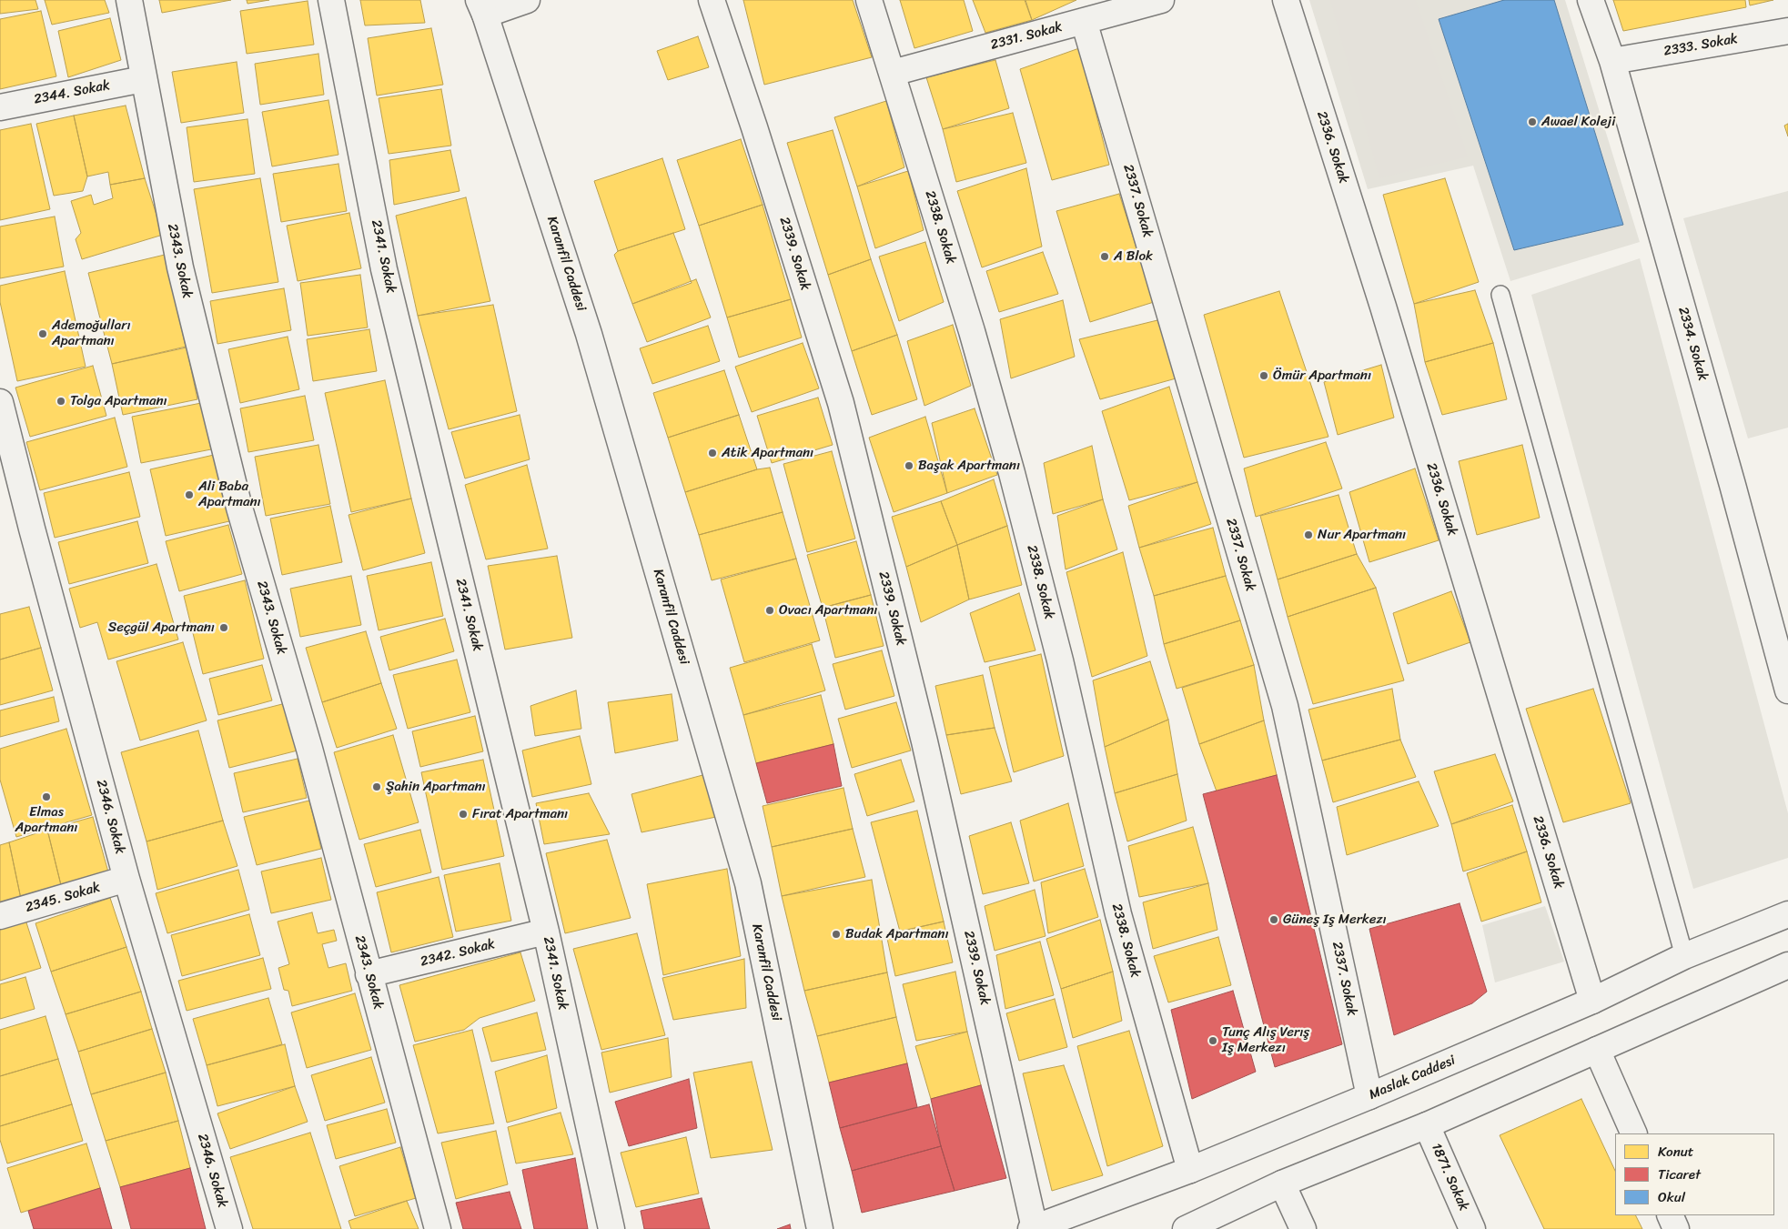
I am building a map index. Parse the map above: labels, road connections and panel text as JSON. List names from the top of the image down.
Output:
{
  "streets": {
    "street": [
      "2331. Sokak",
      "2333. Sokak",
      "2344. Sokak",
      "2336. Sokak",
      "2337. Sokak",
      "2338. Sokak",
      "2339. Sokak",
      "2341. Sokak",
      "2343. Sokak",
      "Karanfil Caddesi",
      "2334. Sokak",
      "2346. Sokak",
      "2345. Sokak",
      "2342. Sokak",
      "Maslak Caddesi",
      "1871. Sokak"
    ]
  },
  "crossings": [
    ["2331. Sokak", "2337. Sokak"],
    ["2331. Sokak", "2338. Sokak"],
    ["2333. Sokak", "2334. Sokak"],
    ["2344. Sokak", "2343. Sokak"],
    ["2336. Sokak", "Maslak Caddesi"],
    ["2337. Sokak", "Maslak Caddesi"],
    ["2338. Sokak", "Maslak Caddesi"],
    ["2339. Sokak", "Maslak Caddesi"],
    ["2341. Sokak", "2342. Sokak"],
    ["2343. Sokak", "2342. Sokak"],
    ["2346. Sokak", "2345. Sokak"]
  ],
  "places": [
    "Awael Koleji",
    "A Blok",
    "Ademoğulları Apartmanı",
    "Ömür Apartmanı",
    "Tolga Apartmanı",
    "Atik Apartmanı",
    "Başak Apartmanı",
    "Ali Baba Apartmanı",
    "Nur Apartmanı",
    "Ovacı Apartmanı",
    "Seçgül Apartmanı",
    "Şahin Apartmanı",
    "Elmas Apartmanı",
    "Fırat Apartmanı",
    "Güneş Iş Merkezı",
    "Budak Apartmanı",
    "Tunç Alış Verış Iş Merkezı"
  ],
  "legend": ["Konut", "Ticaret", "Okul"]
}
